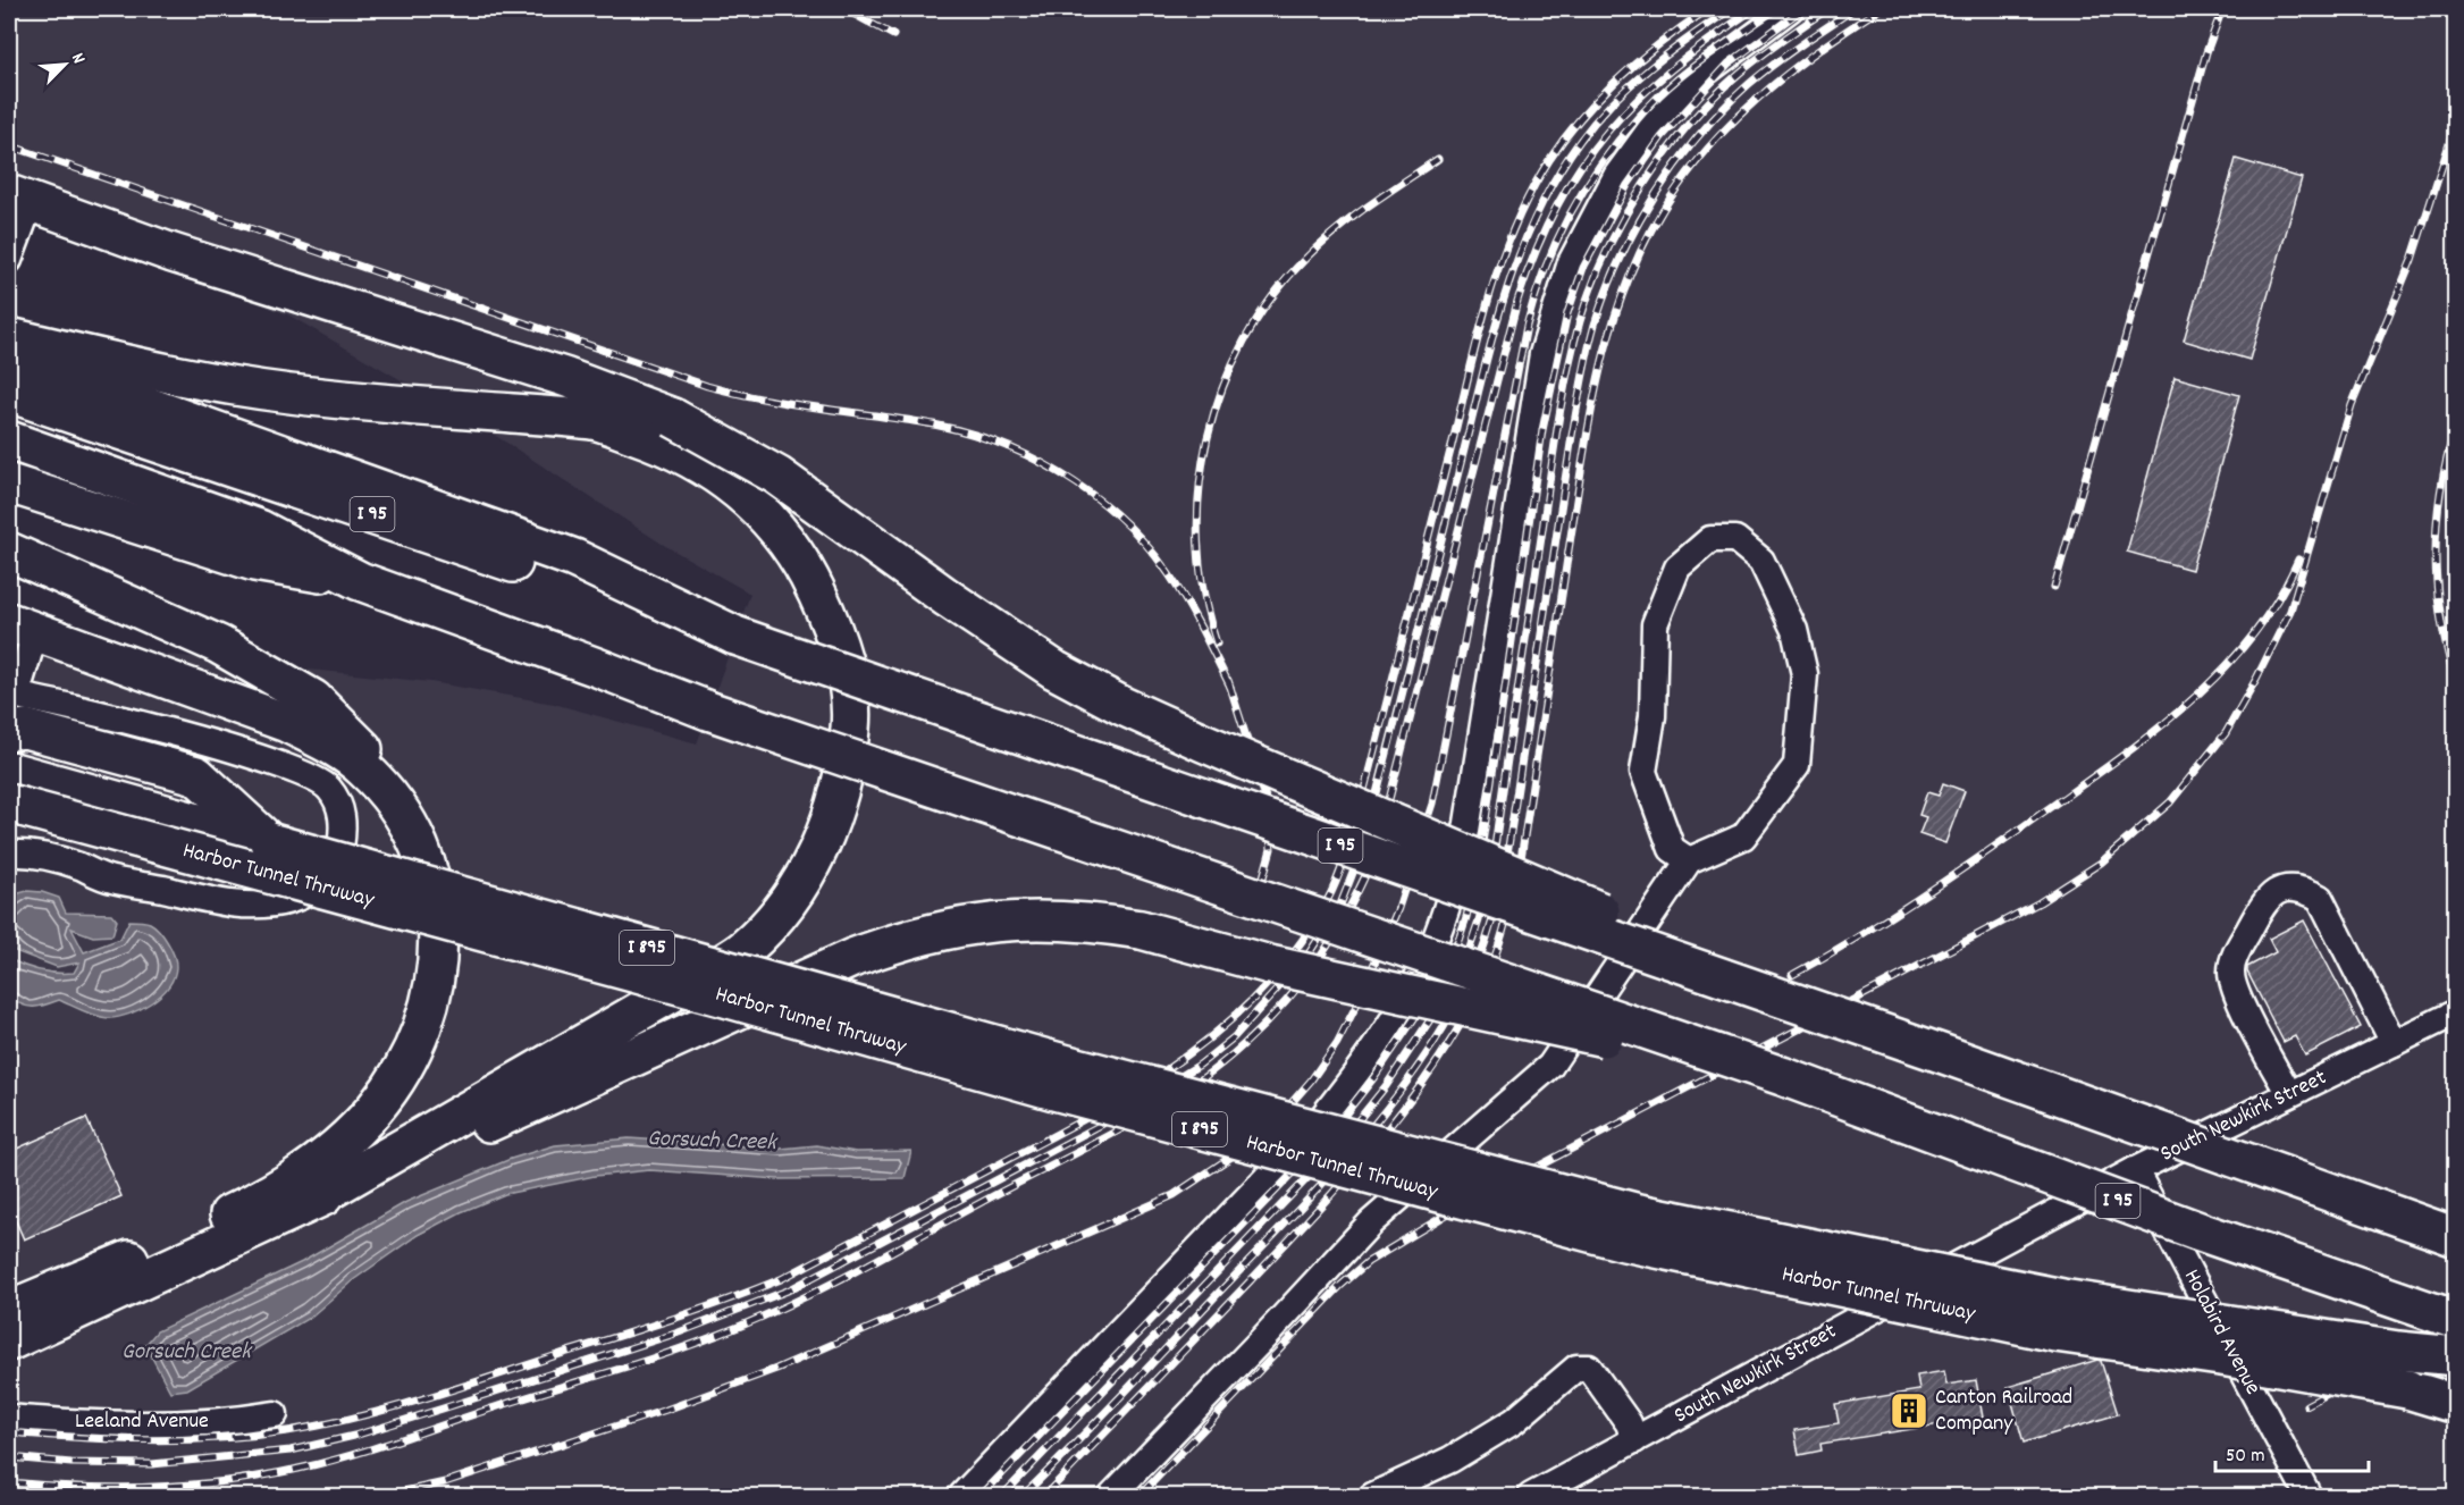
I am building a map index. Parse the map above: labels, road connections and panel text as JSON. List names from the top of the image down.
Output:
{
  "streets": {
    "highway": ["I 95", "Harbor Tunnel Thruway", "I 895"],
    "street": ["South Newkirk Street", "Holabird Avenue", "Leeland Avenue"]
  },
  "crossings": [
    ["South Newkirk Street", "Holabird Avenue"]
  ],
  "water": ["Gorsuch Creek"],
  "places": {
    "building": ["Canton Railroad Company"]
  },
  "scale_bar": "50 m",
  "north": "top right"
}
